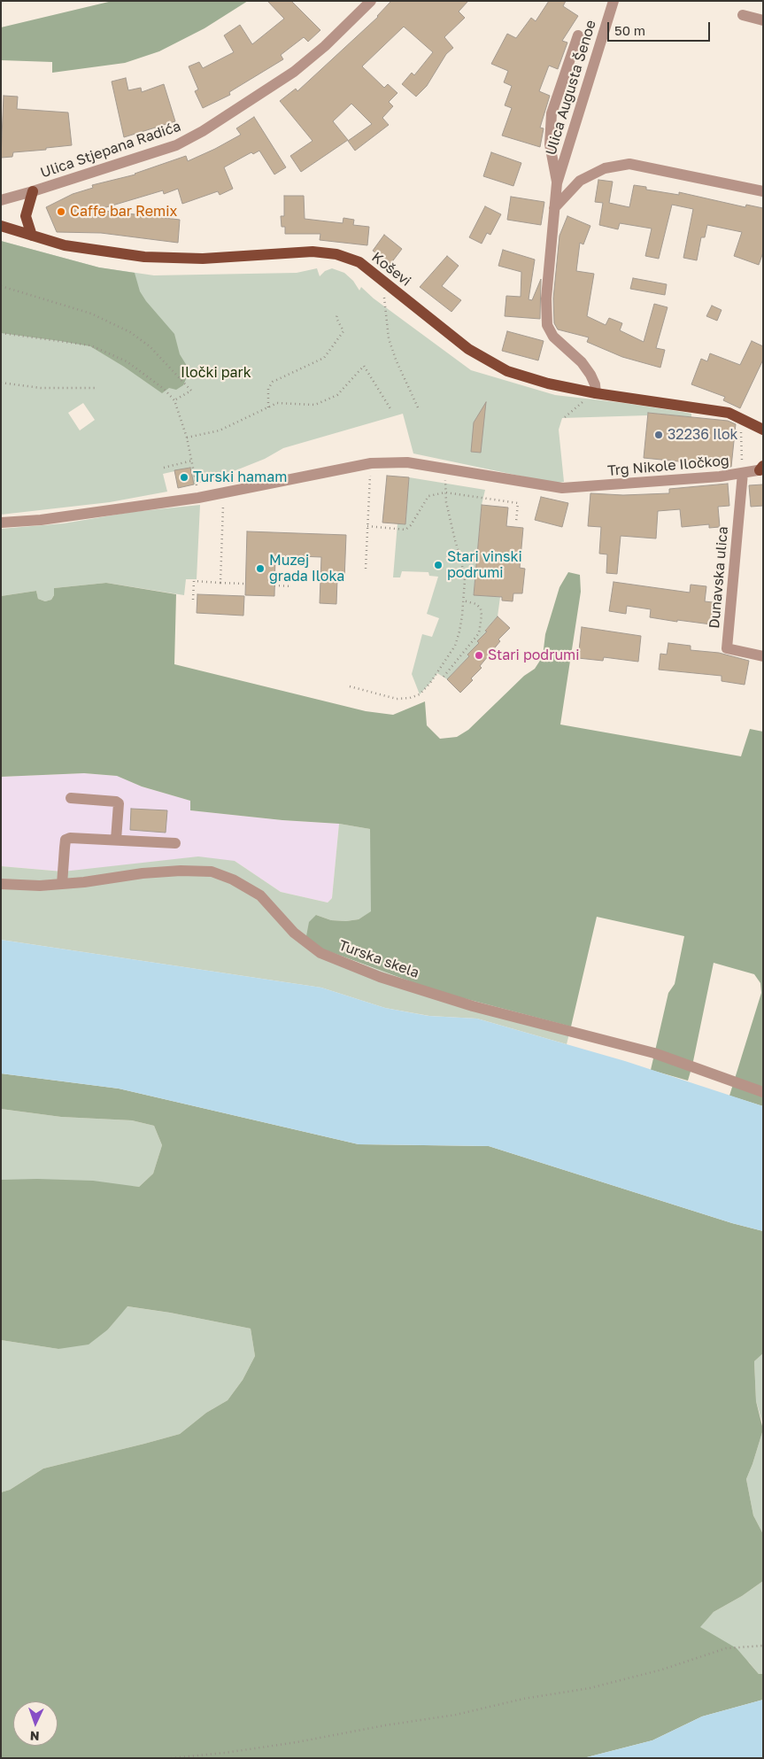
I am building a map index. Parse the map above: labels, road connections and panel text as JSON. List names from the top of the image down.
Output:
{
  "streets": {
    "main road": ["Koševi"],
    "street": [
      "Ulica Augusta Šenoe",
      "Ulica Stjepana Radića",
      "Trg Nikole Iločkog",
      "Dunavska ulica",
      "Turska skela"
    ]
  },
  "crossings": [
    ["Ulica Augusta Šenoe", "Koševi"],
    ["Trg Nikole Iločkog", "Dunavska ulica"]
  ],
  "parks": ["Iločki park"],
  "places": [
    "Caffe bar Remix",
    "32236 Ilok",
    "Turski hamam",
    "Stari vinski podrumi",
    "Muzej grada Iloka",
    "Stari podrumi"
  ],
  "scale_bar": "50 m",
  "north": "bottom"
}
